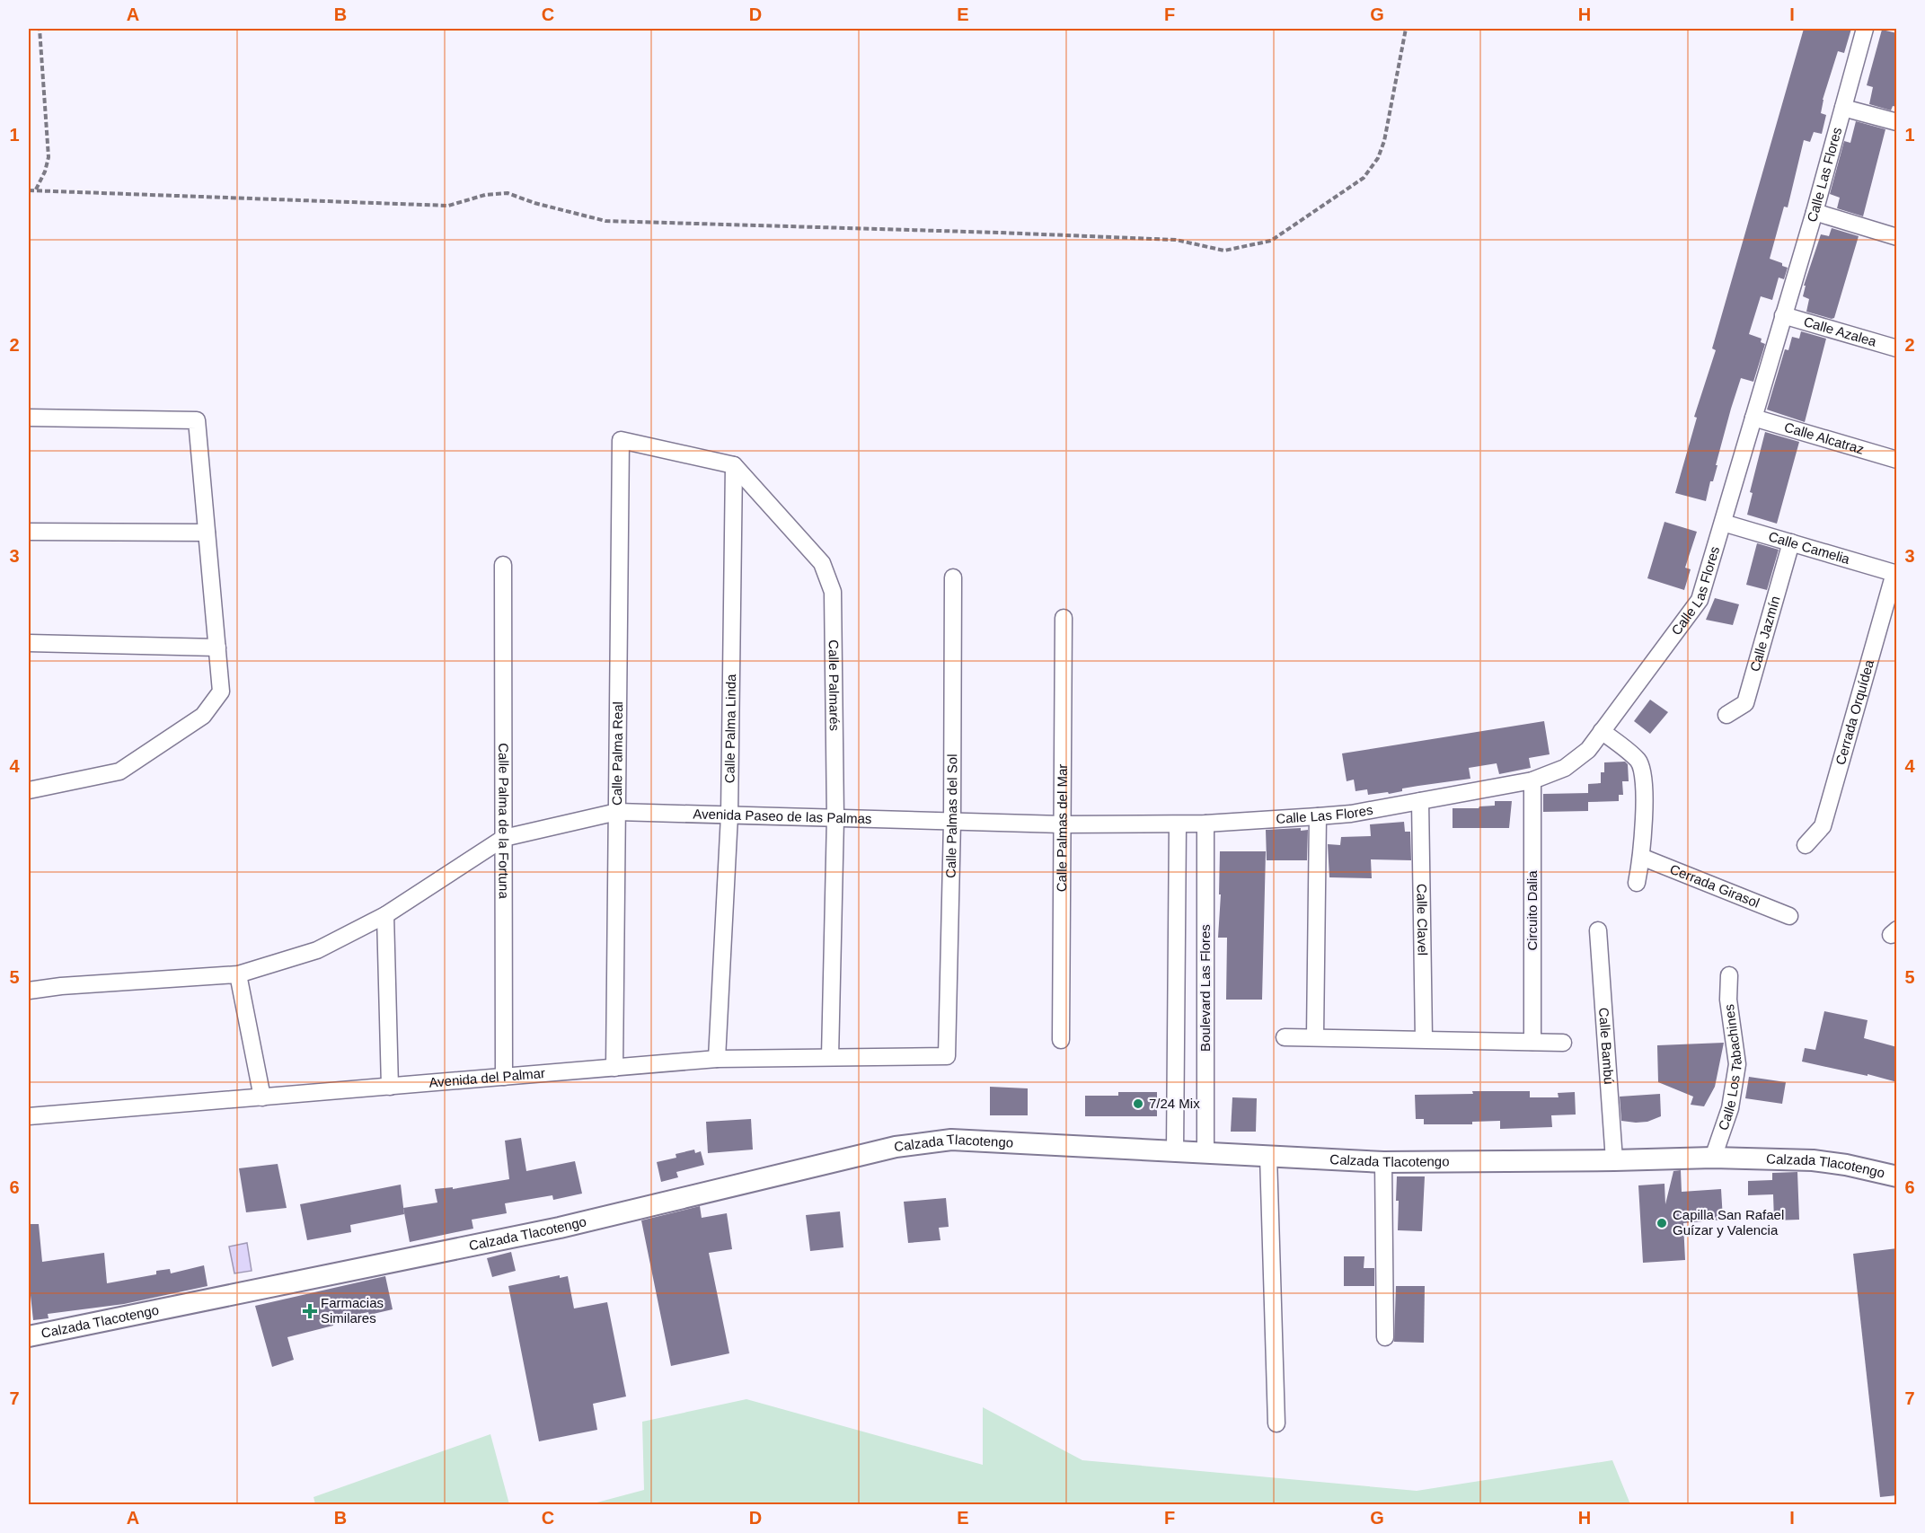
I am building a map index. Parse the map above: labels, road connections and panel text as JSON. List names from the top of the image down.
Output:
{
  "streets": {
    "street": [
      "Calle Las Flores",
      "Calle Azalea",
      "Calle Alcatraz",
      "Calle Camelia",
      "Calle Jazmín",
      "Calle Palmarés",
      "Cerrada Orquídea",
      "Calle Palma Linda",
      "Calle Palma Real",
      "Avenida Paseo de las Palmas",
      "Calle Palmas del Sol",
      "Calle Palma de la Fortuna",
      "Calle Palmas del Mar",
      "Cerrada Girasol",
      "Circuito Dalia",
      "Calle Clavel",
      "Boulevard Las Flores",
      "Calle Bambú",
      "Calle Los Tabachines",
      "Avenida del Palmar",
      "Calzada Tlacotengo"
    ]
  },
  "crossings": [
    ["Calle Las Flores", "Calle Azalea"],
    ["Calle Las Flores", "Calle Alcatraz"],
    ["Calle Las Flores", "Calle Camelia"],
    ["Calle Las Flores", "Avenida Paseo de las Palmas"],
    ["Calle Las Flores", "Circuito Dalia"],
    ["Calle Las Flores", "Calle Clavel"],
    ["Calle Las Flores", "Boulevard Las Flores"],
    ["Calle Camelia", "Calle Jazmín"],
    ["Calle Camelia", "Cerrada Orquídea"],
    ["Calle Palmarés", "Calle Palma Linda"],
    ["Calle Palmarés", "Calle Palma Real"],
    ["Calle Palmarés", "Avenida Paseo de las Palmas"],
    ["Calle Palmarés", "Avenida del Palmar"],
    ["Calle Palma Linda", "Calle Palma Real"],
    ["Calle Palma Linda", "Avenida Paseo de las Palmas"],
    ["Calle Palma Linda", "Avenida del Palmar"],
    ["Calle Palma Real", "Avenida Paseo de las Palmas"],
    ["Calle Palma Real", "Avenida del Palmar"],
    ["Avenida Paseo de las Palmas", "Calle Palmas del Sol"],
    ["Avenida Paseo de las Palmas", "Calle Palma de la Fortuna"],
    ["Avenida Paseo de las Palmas", "Calle Palmas del Mar"],
    ["Avenida Paseo de las Palmas", "Boulevard Las Flores"],
    ["Calle Palmas del Sol", "Avenida del Palmar"],
    ["Calle Palma de la Fortuna", "Avenida del Palmar"],
    ["Boulevard Las Flores", "Calzada Tlacotengo"],
    ["Calle Bambú", "Calzada Tlacotengo"],
    ["Calle Los Tabachines", "Calzada Tlacotengo"]
  ],
  "places": {
    "other": ["7/24 Mix", "Capilla San Rafael Guízar y Valencia"],
    "health": ["Farmacias Similares"]
  },
  "grid": {
    "columns": [
      "A",
      "B",
      "C",
      "D",
      "E",
      "F",
      "G",
      "H",
      "I"
    ],
    "rows": [
      "1",
      "2",
      "3",
      "4",
      "5",
      "6",
      "7"
    ]
  }
}
